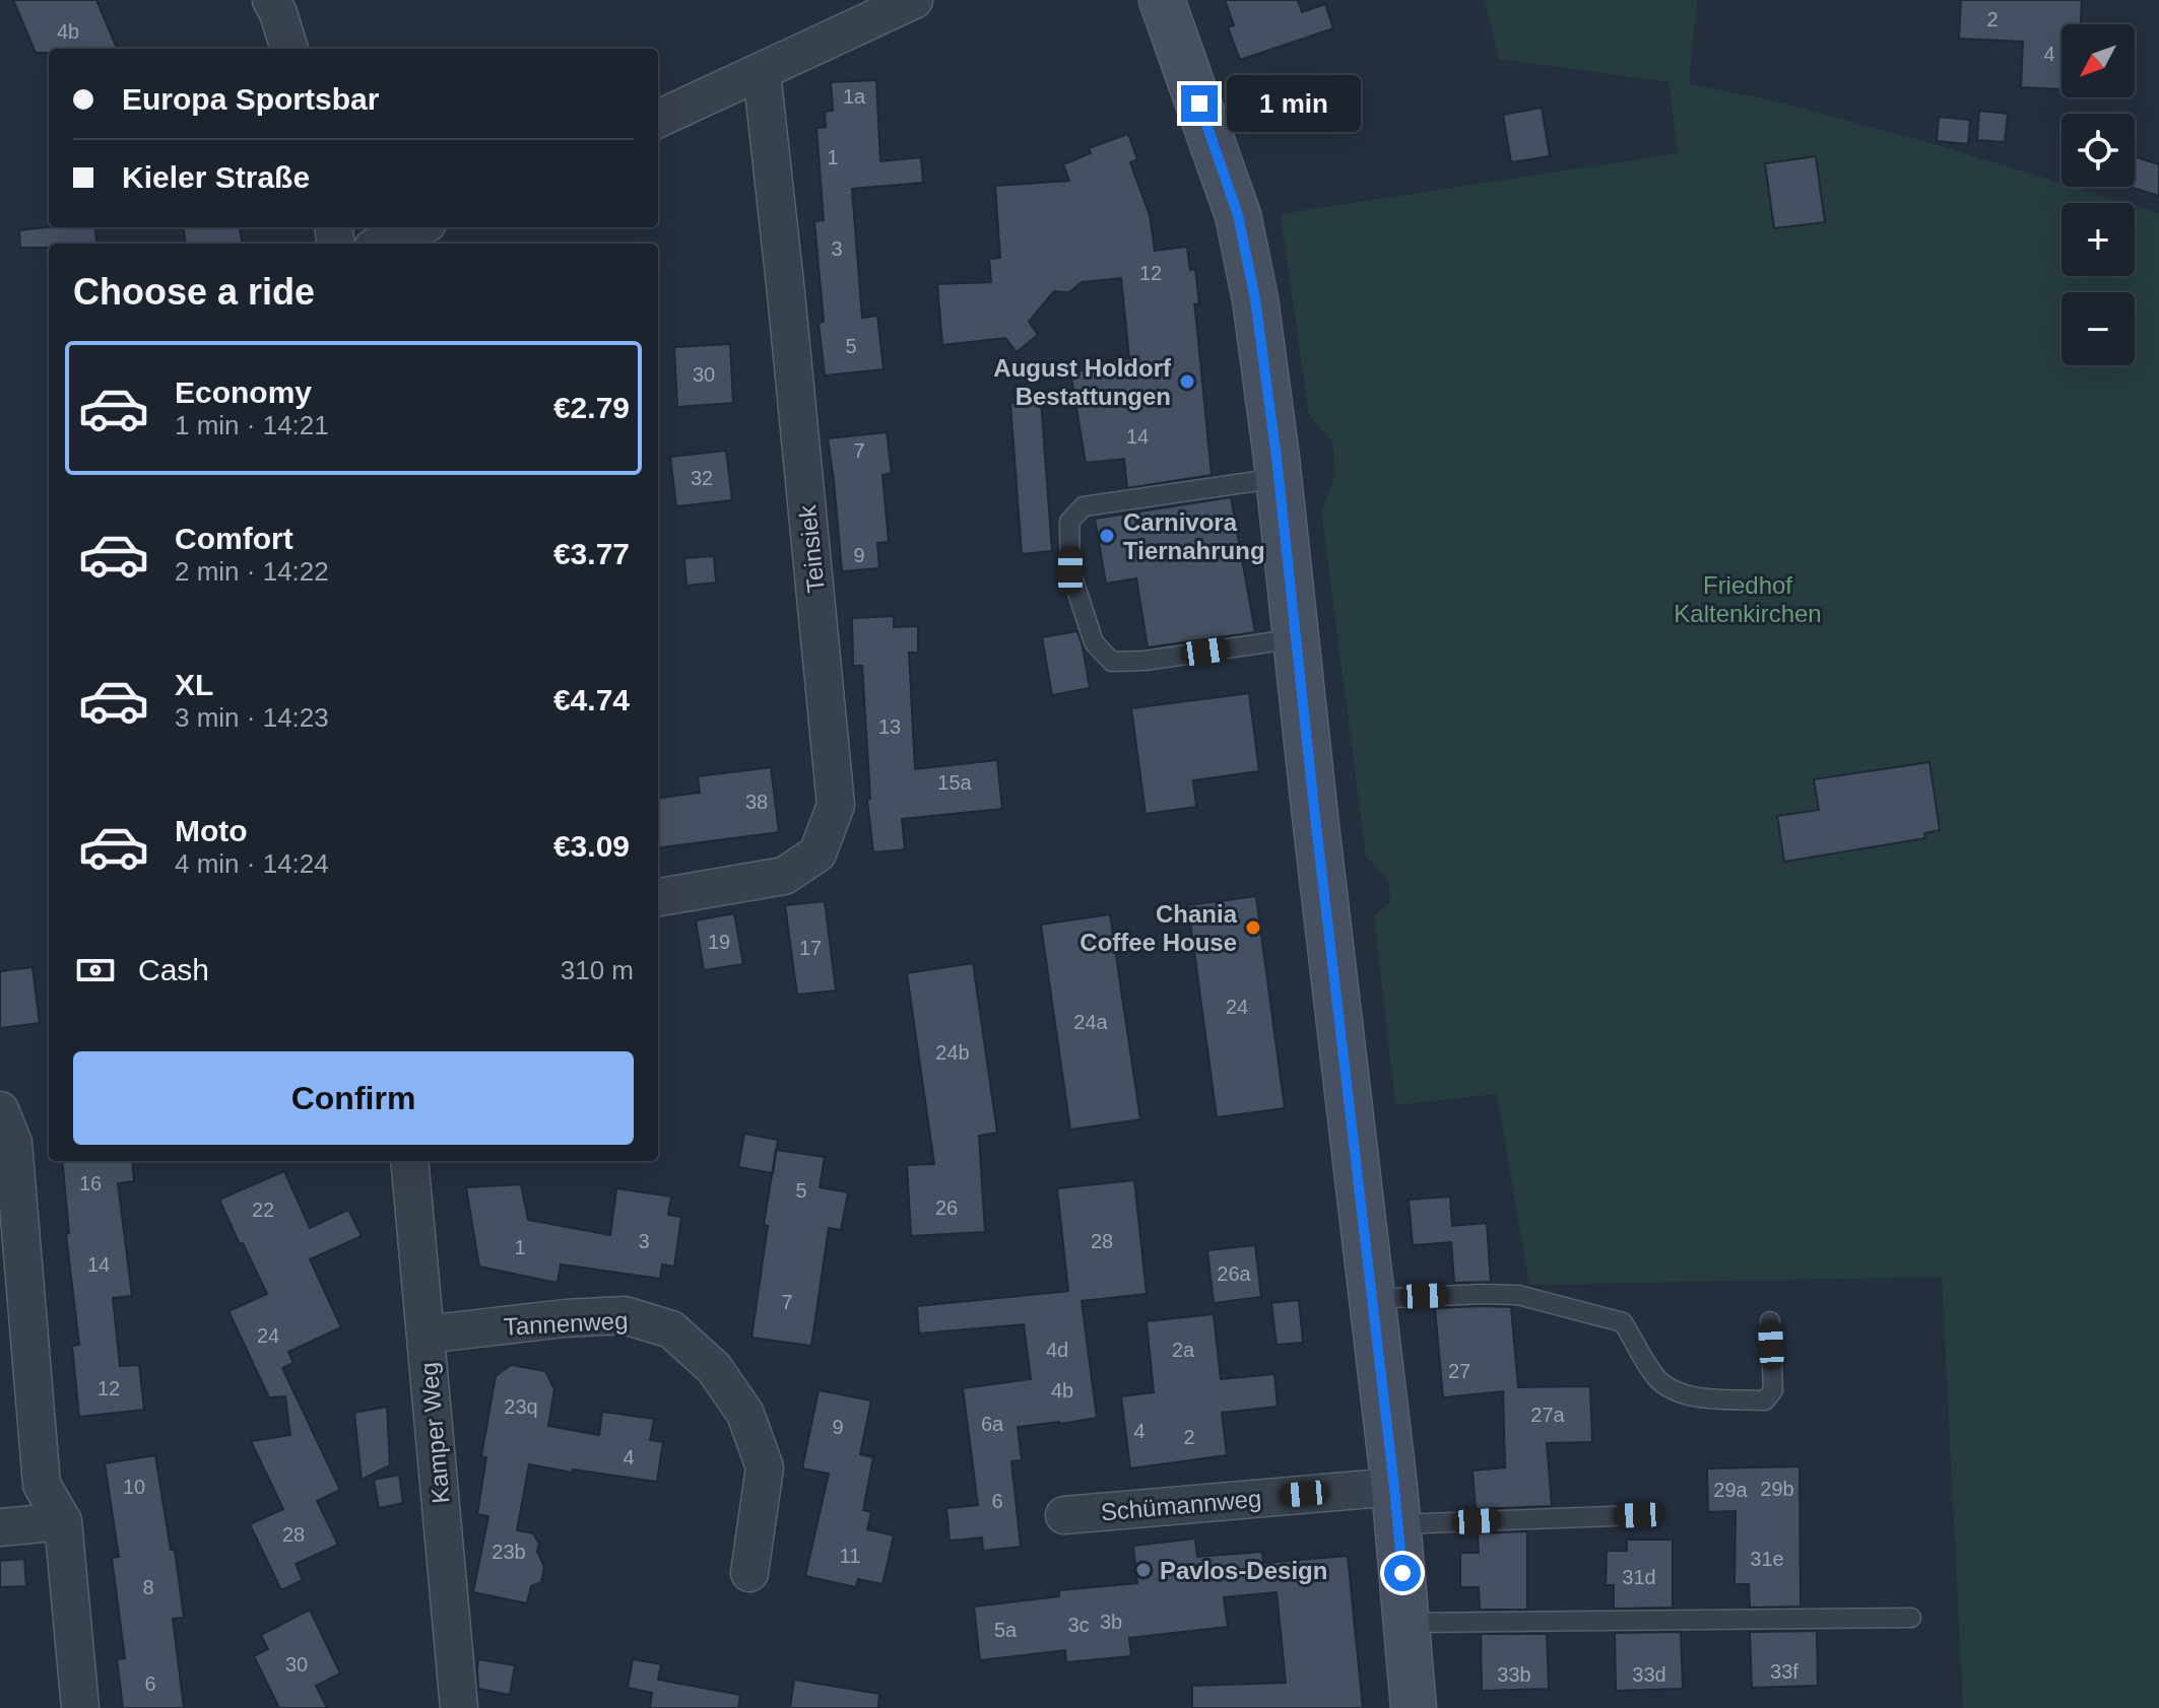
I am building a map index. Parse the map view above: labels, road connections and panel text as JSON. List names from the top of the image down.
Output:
{
  "streets": {
    "street": [
      "Teinsiek",
      "Tannenweg",
      "Kamper Weg",
      "Schümannweg"
    ]
  },
  "crossings": [
    ["Tannenweg", "Kamper Weg"]
  ],
  "parks": ["Friedhof Kaltenkirchen"],
  "places": [
    "August Holdorf Bestattungen",
    "Carnivora Tiernahrung",
    "Chania Coffee House",
    "Pavlos-Design"
  ],
  "house_numbers": [
    "2",
    "4b",
    "4",
    "1a",
    "1",
    "3",
    "12",
    "5",
    "30",
    "14",
    "7",
    "32",
    "9",
    "13",
    "15a",
    "38",
    "19",
    "17",
    "24",
    "24a",
    "24b",
    "16",
    "5",
    "26",
    "22",
    "3",
    "28",
    "1",
    "14",
    "26a",
    "7",
    "24",
    "4d",
    "2a",
    "27",
    "12",
    "4b",
    "23q",
    "27a",
    "6a",
    "9",
    "4",
    "2",
    "4",
    "10",
    "29b",
    "29a",
    "6",
    "28",
    "23b",
    "11",
    "31e",
    "31d",
    "8",
    "3b",
    "3c",
    "5a",
    "30",
    "33f",
    "33b",
    "33d",
    "6"
  ],
  "north": "bottom left",
  "page": {
    "map_buttons": ["+", "−"],
    "banner": ["Europa Sportsbar", "Kieler Straße"],
    "bubble": "1 min",
    "heading": "Choose a ride",
    "list": [
      {
        "name": "Economy",
        "note": "1 min · 14:21",
        "value": "€2.79"
      },
      {
        "name": "Comfort",
        "note": "2 min · 14:22",
        "value": "€3.77"
      },
      {
        "name": "XL",
        "note": "3 min · 14:23",
        "value": "€4.74"
      },
      {
        "name": "Moto",
        "note": "4 min · 14:24",
        "value": "€3.09"
      }
    ],
    "pay": ["Cash", "310 m"],
    "buttons": "Confirm"
  }
}
